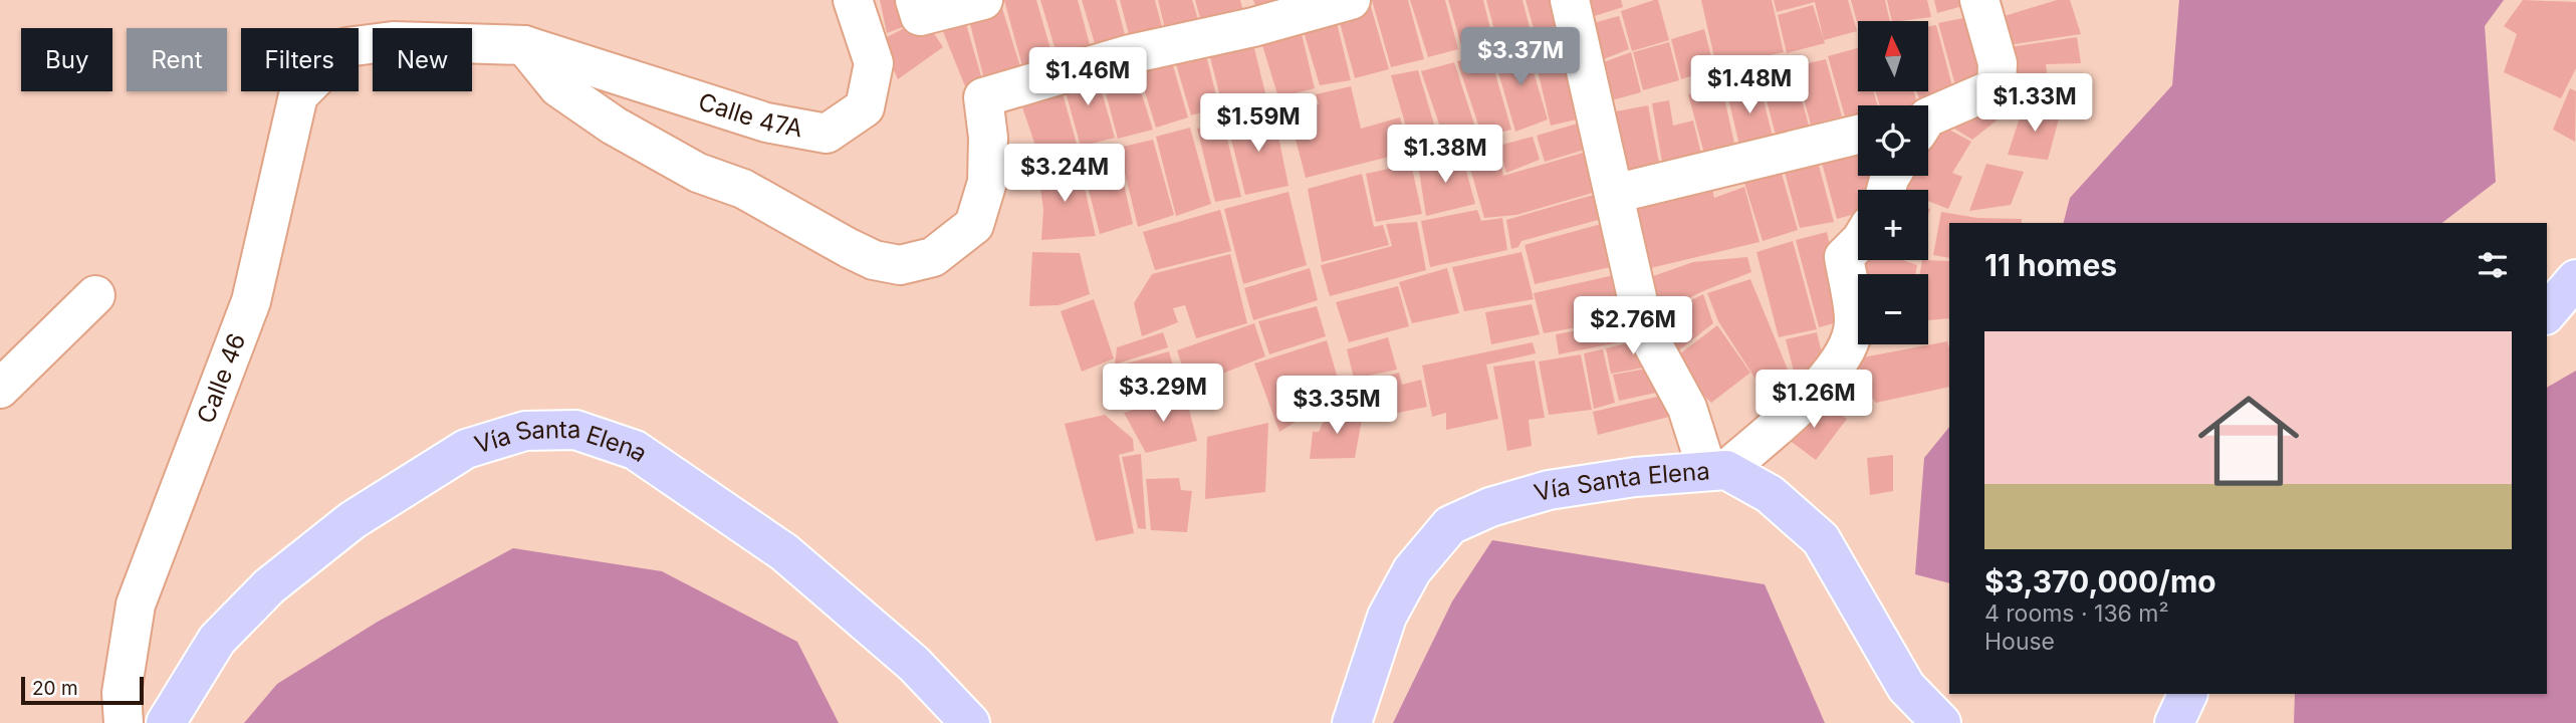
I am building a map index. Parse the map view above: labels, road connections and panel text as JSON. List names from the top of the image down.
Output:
{
  "streets": {
    "main road": ["Vía Santa Elena"],
    "street": ["Calle 47A", "Calle 46"]
  },
  "scale_bar": "20 m",
  "north": "top",
  "page": {
    "map_buttons": ["+", "−"],
    "price": [
      "$3.37M",
      "$1.46M",
      "$1.48M",
      "$1.33M",
      "$1.59M",
      "$1.38M",
      "$3.24M",
      "$2.76M",
      "$3.29M",
      "$1.26M",
      "$3.35M"
    ],
    "chip": [
      "Buy",
      "Rent",
      "Filters",
      "New"
    ],
    "heading": "11 homes",
    "list": [
      {
        "name": "$3,370,000/mo",
        "note": "4 rooms · 136 m² · House"
      }
    ],
    "scale": "20 m"
  }
}
